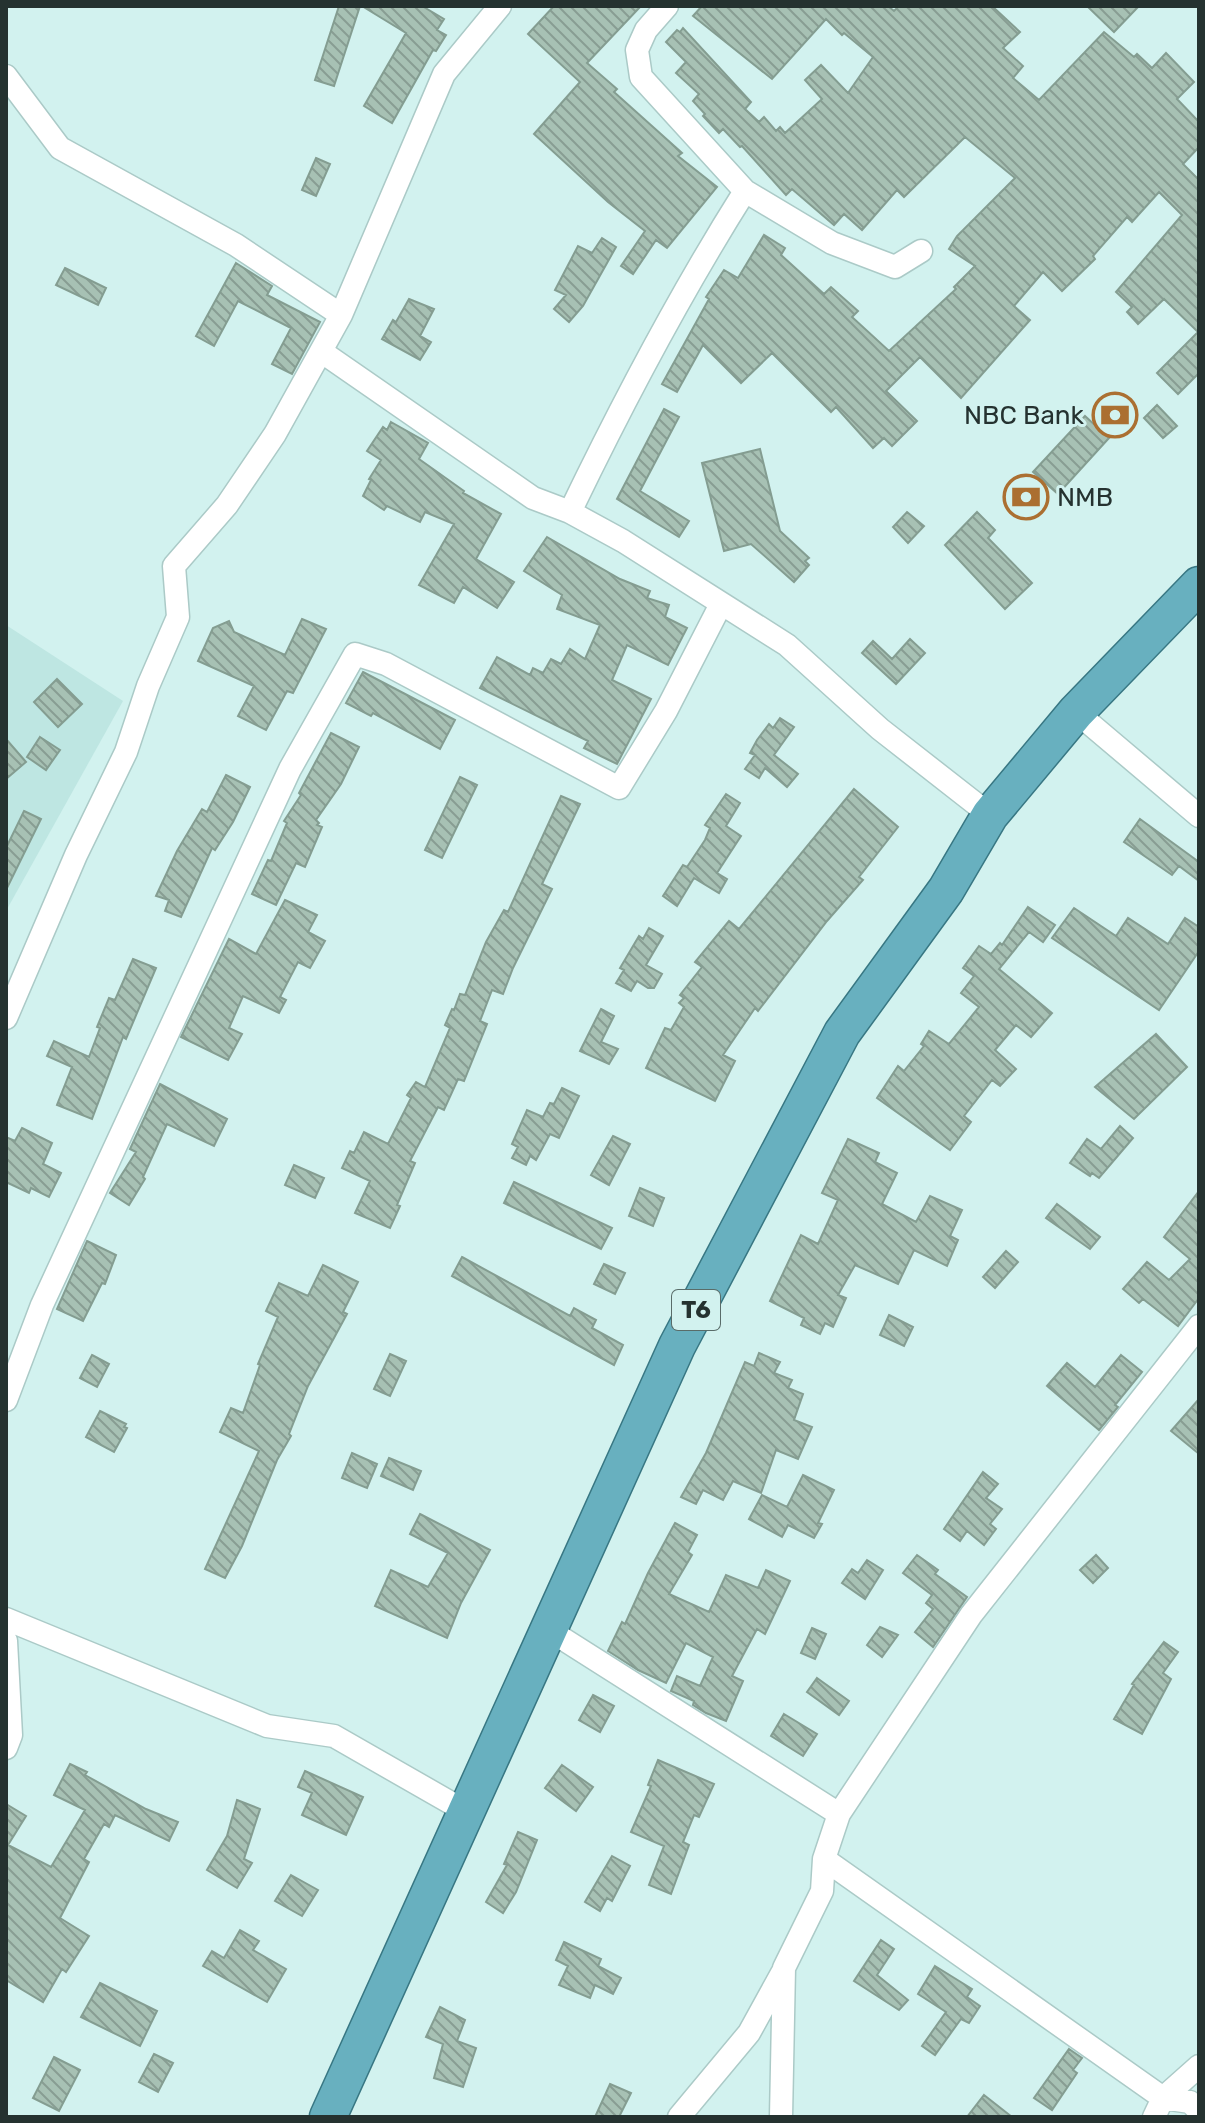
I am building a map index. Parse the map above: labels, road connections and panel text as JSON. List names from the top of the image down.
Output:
{
  "streets": {
    "highway": ["T6"]
  },
  "places": {
    "bank": ["NBC Bank", "NMB"]
  }
}
